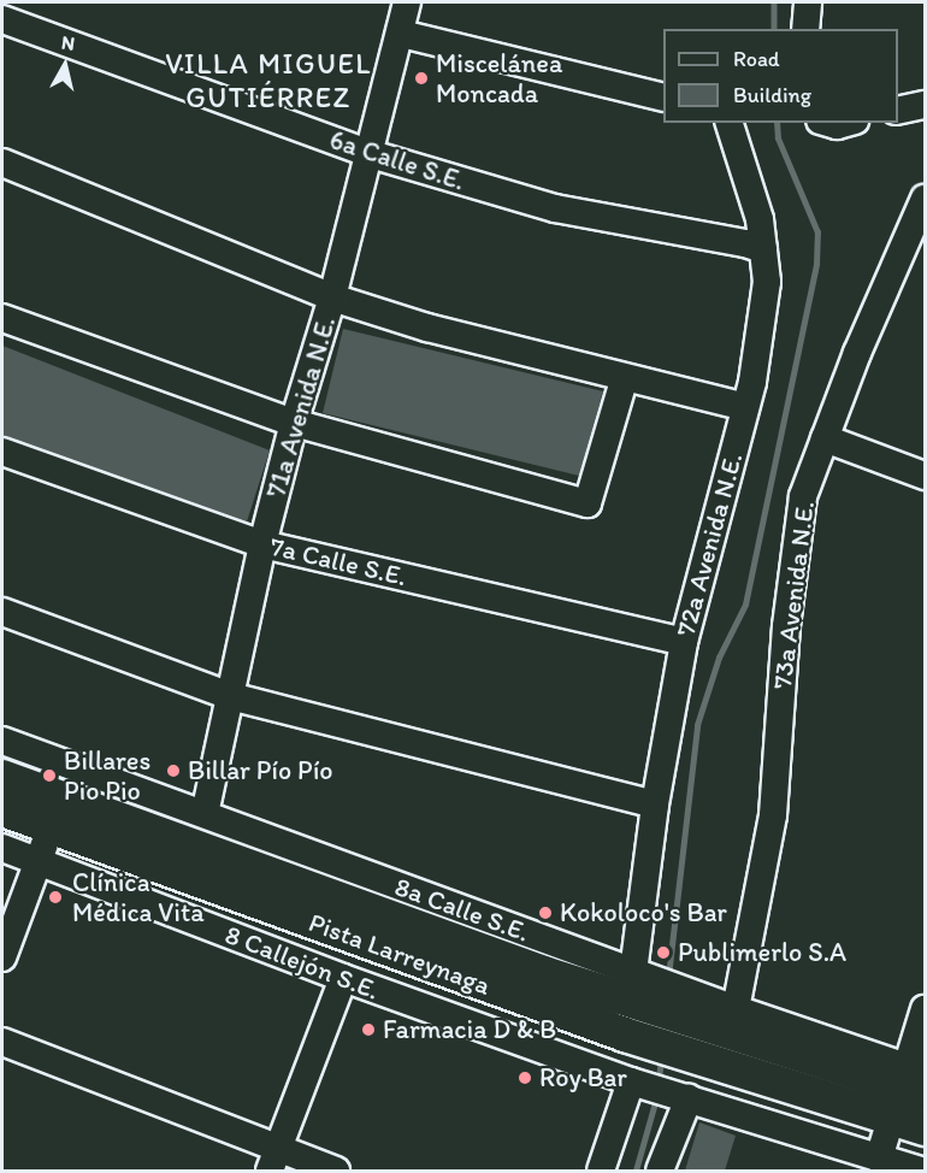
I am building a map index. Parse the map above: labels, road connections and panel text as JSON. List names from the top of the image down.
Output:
{
  "streets": {
    "main road": ["Pista Larreynaga"],
    "street": [
      "6a Calle S.E.",
      "71a Avenida N.E.",
      "72a Avenida N.E.",
      "7a Calle S.E.",
      "73a Avenida N.E.",
      "8a Calle S.E.",
      "8 Callejón S.E."
    ]
  },
  "crossings": [
    ["6a Calle S.E.", "71a Avenida N.E."],
    ["6a Calle S.E.", "72a Avenida N.E."],
    ["71a Avenida N.E.", "7a Calle S.E."],
    ["71a Avenida N.E.", "8a Calle S.E."],
    ["72a Avenida N.E.", "7a Calle S.E."],
    ["72a Avenida N.E.", "8a Calle S.E."],
    ["72a Avenida N.E.", "Pista Larreynaga"],
    ["73a Avenida N.E.", "8a Calle S.E."],
    ["8a Calle S.E.", "Pista Larreynaga"]
  ],
  "districts": ["VILLA MIGUEL GUTIÉRREZ"],
  "places": [
    "Miscelánea Moncada",
    "Billar Pío Pío",
    "Billares Pio Pio",
    "Clínica Médica Vita",
    "Kokoloco's Bar",
    "Publimerlo S.A",
    "Farmacia D & B",
    "Roy Bar"
  ],
  "legend": ["Road", "Building"],
  "north": "top"
}
